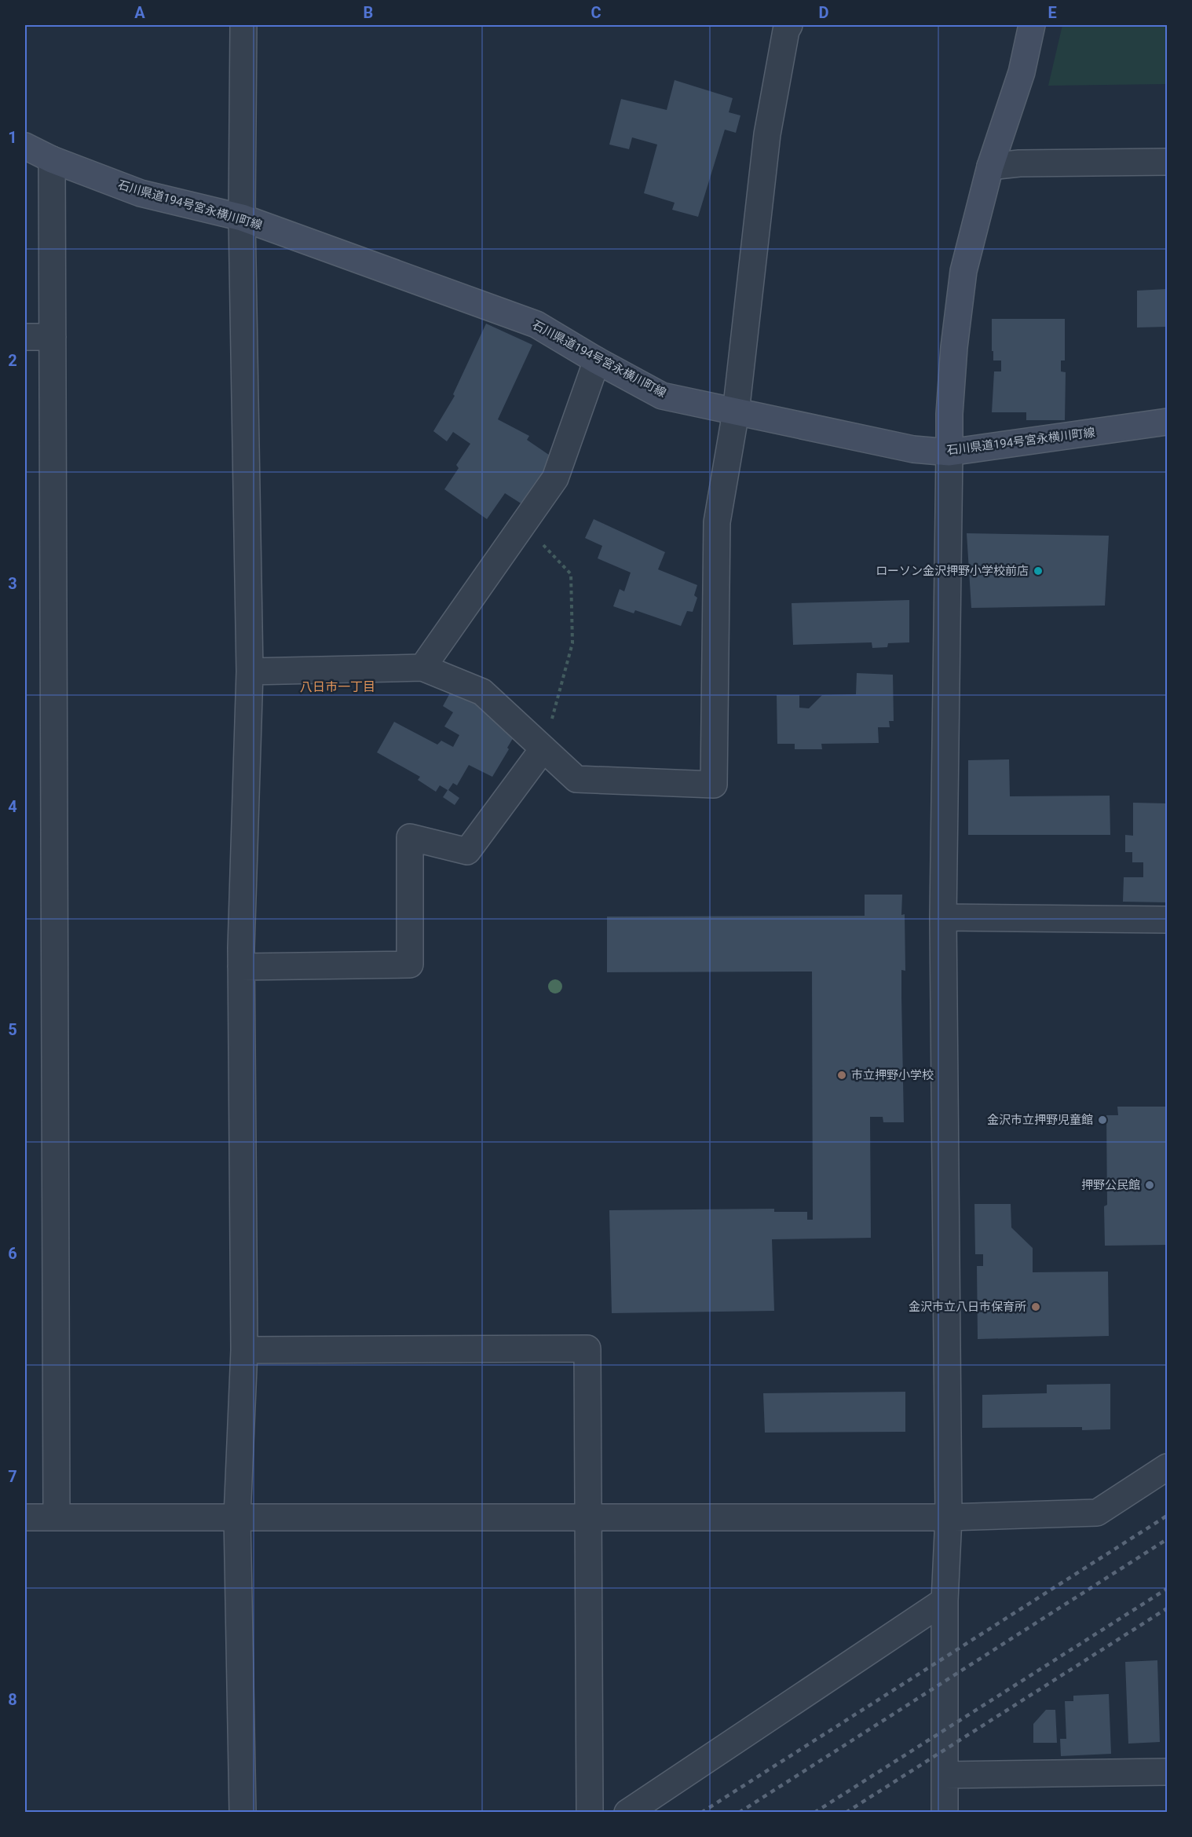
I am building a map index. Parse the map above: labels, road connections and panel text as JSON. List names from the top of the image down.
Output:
{
  "streets": {
    "main road": ["石川県道194号宮永横川町線"]
  },
  "districts": ["八日市一丁目"],
  "places": [
    "ローソン金沢押野小学校前店",
    "市立押野小学校",
    "金沢市立押野児童館",
    "押野公民館",
    "金沢市立八日市保育所"
  ],
  "grid": {
    "columns": [
      "A",
      "B",
      "C",
      "D",
      "E"
    ],
    "rows": [
      "1",
      "2",
      "3",
      "4",
      "5",
      "6",
      "7",
      "8"
    ]
  }
}
